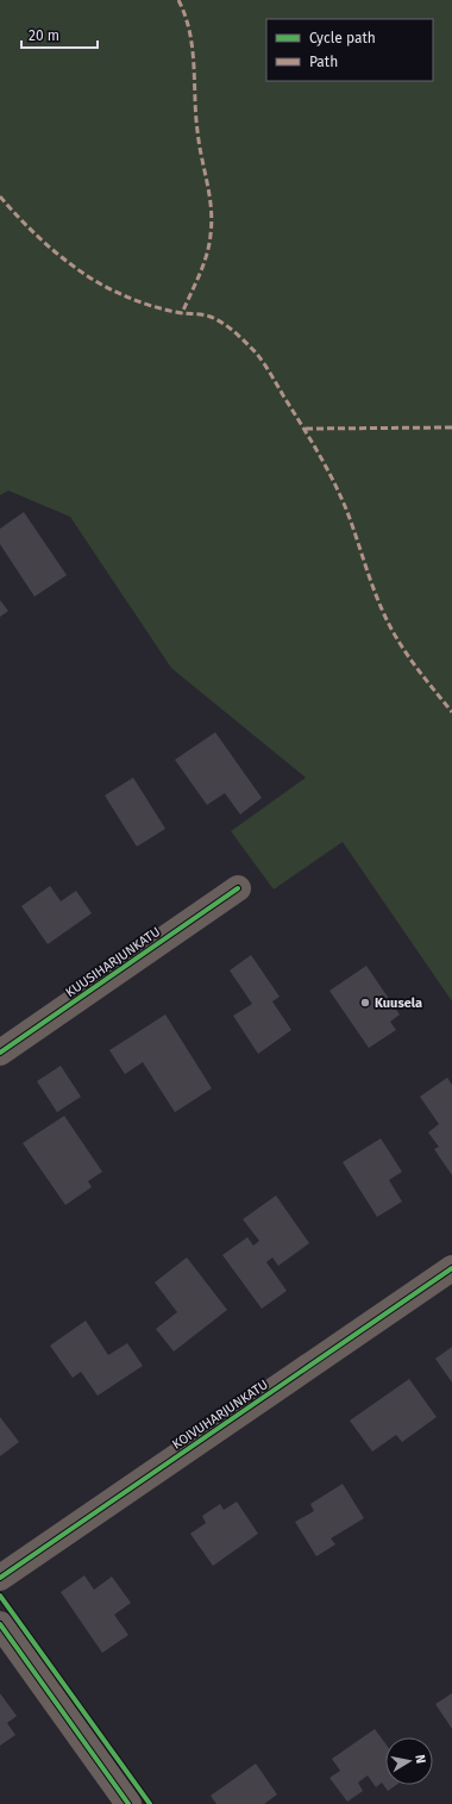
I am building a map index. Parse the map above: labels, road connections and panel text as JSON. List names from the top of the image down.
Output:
{
  "streets": {
    "street": ["KUUSIHARJUNKATU", "KOIVUHARJUNKATU"]
  },
  "places": ["Kuusela"],
  "legend": ["Cycle path", "Path"],
  "scale_bar": "20 m",
  "north": "right"
}
